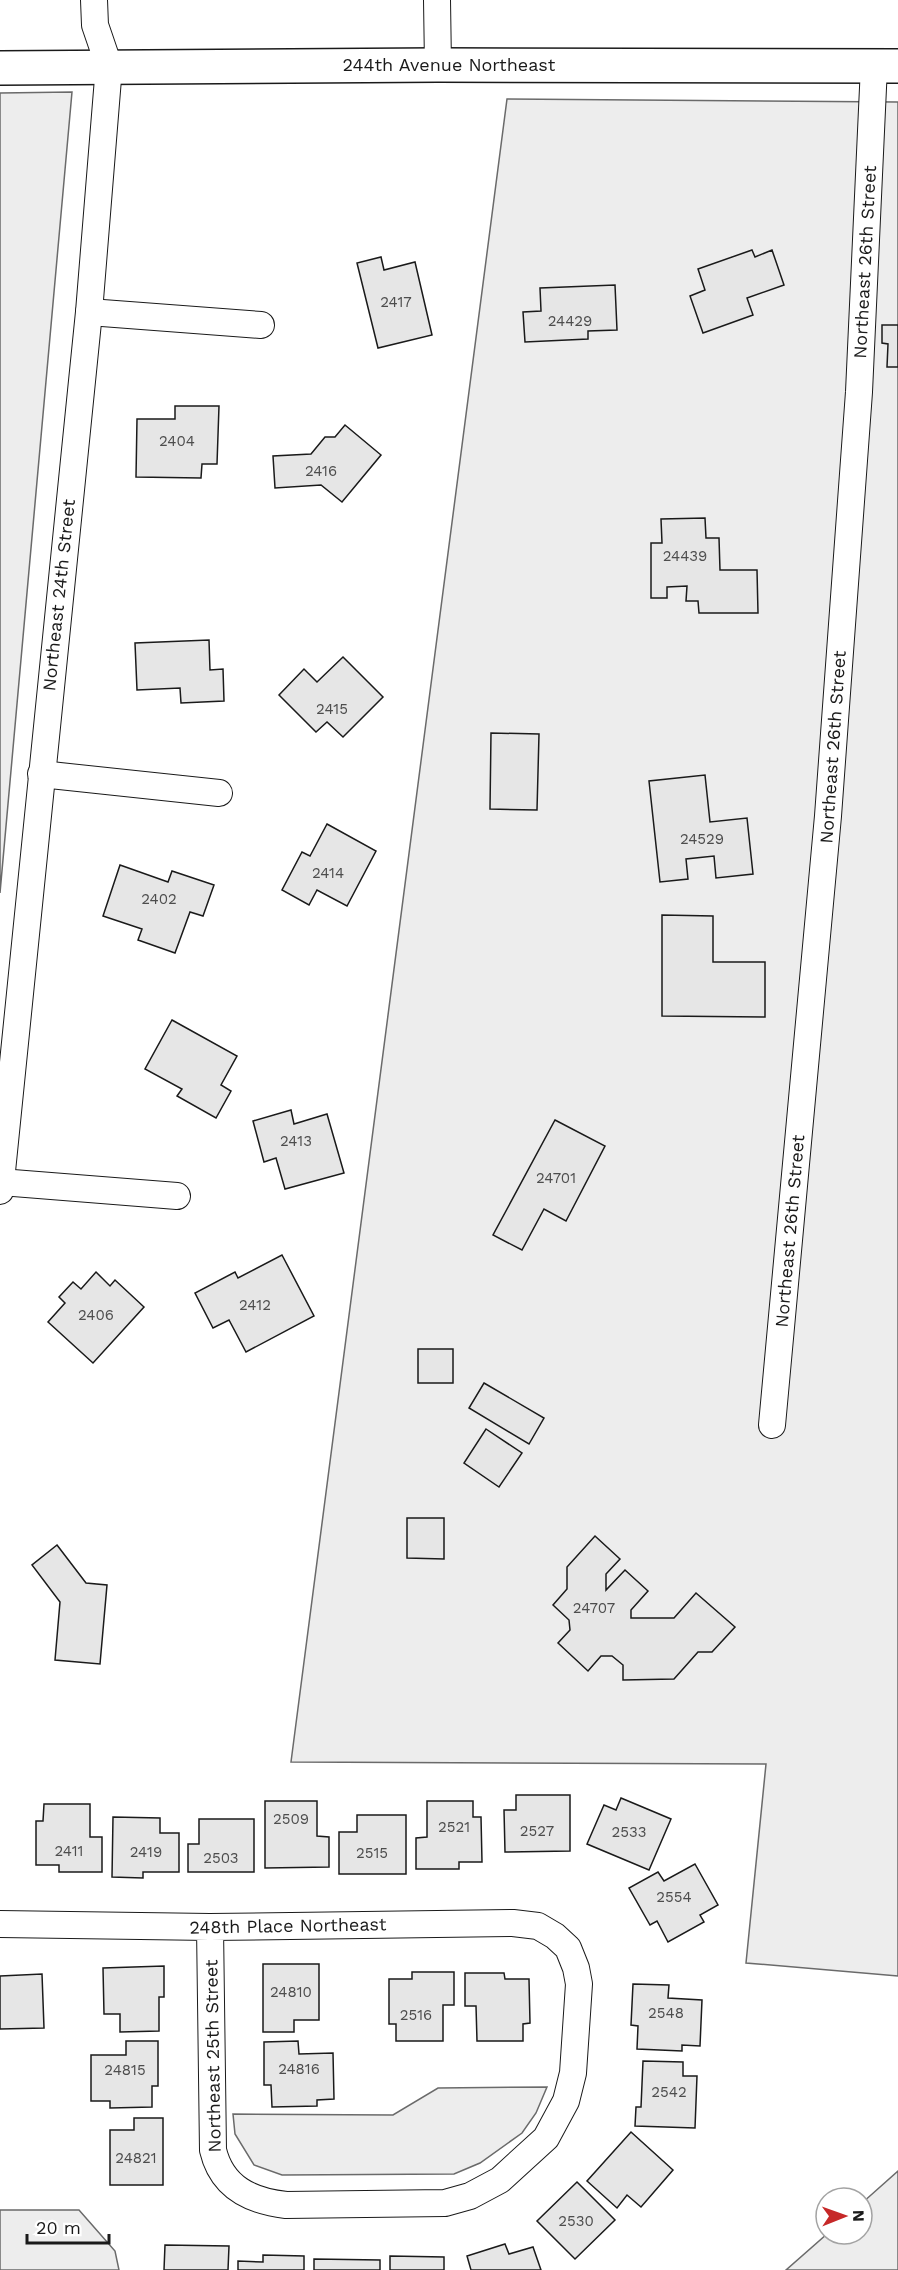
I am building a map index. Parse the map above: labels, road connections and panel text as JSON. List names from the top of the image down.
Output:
{
  "streets": {
    "street": [
      "244th Avenue Northeast",
      "Northeast 26th Street",
      "Northeast 24th Street",
      "248th Place Northeast",
      "Northeast 25th Street"
    ]
  },
  "crossings": [
    ["244th Avenue Northeast", "Northeast 26th Street"],
    ["244th Avenue Northeast", "Northeast 24th Street"],
    ["248th Place Northeast", "Northeast 25th Street"]
  ],
  "house_numbers": [
    "2417",
    "24429",
    "2404",
    "2416",
    "24439",
    "2415",
    "24529",
    "2414",
    "2402",
    "2413",
    "24701",
    "2412",
    "2406",
    "24707",
    "2509",
    "2521",
    "2527",
    "2533",
    "2411",
    "2419",
    "2515",
    "2503",
    "2554",
    "24810",
    "2548",
    "2516",
    "24816",
    "24815",
    "2542",
    "24821",
    "2530"
  ],
  "scale_bar": "20 m",
  "north": "right"
}
